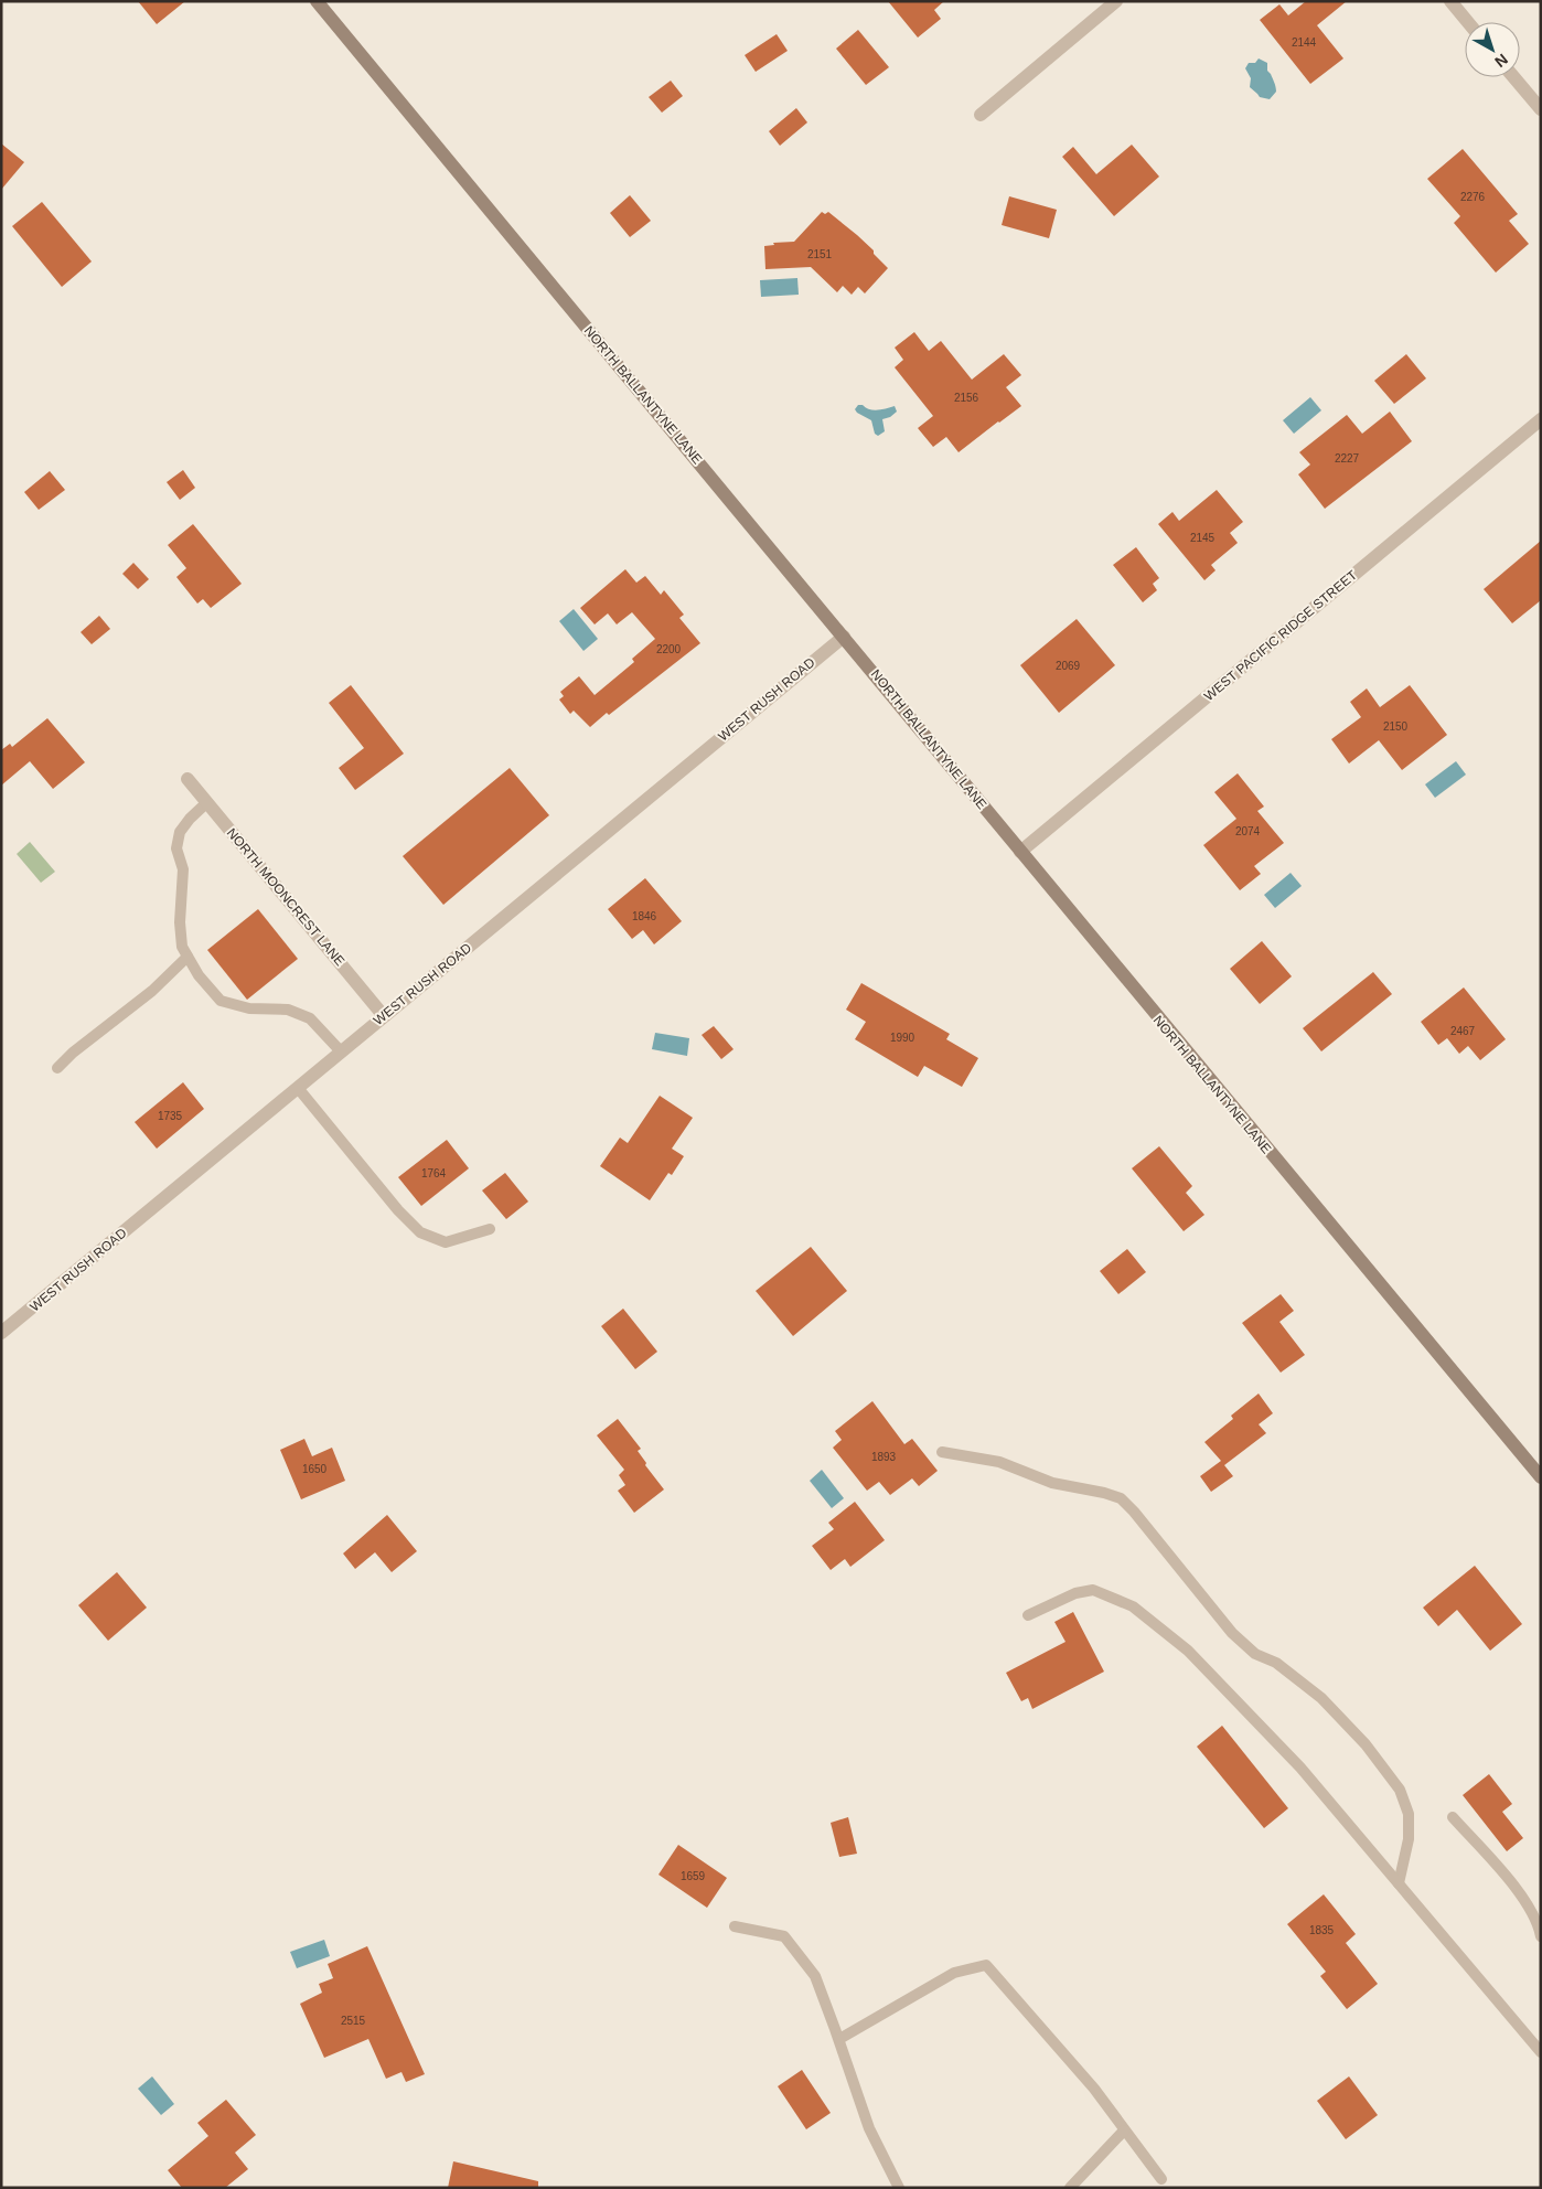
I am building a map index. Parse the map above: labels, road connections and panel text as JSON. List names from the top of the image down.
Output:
{
  "streets": {
    "street": [
      "NORTH BALLANTYNE LANE",
      "WEST PACIFIC RIDGE STREET",
      "WEST RUSH ROAD",
      "NORTH MOONCREST LANE"
    ]
  },
  "crossings": [
    ["NORTH BALLANTYNE LANE", "WEST PACIFIC RIDGE STREET"],
    ["NORTH BALLANTYNE LANE", "WEST RUSH ROAD"],
    ["WEST RUSH ROAD", "NORTH MOONCREST LANE"]
  ],
  "house_numbers": [
    "2144",
    "2276",
    "2151",
    "2156",
    "2227",
    "2145",
    "2200",
    "2069",
    "2150",
    "2074",
    "1846",
    "2467",
    "1990",
    "1735",
    "1764",
    "1893",
    "1650",
    "1659",
    "1835",
    "2515"
  ],
  "north": "bottom right"
}
